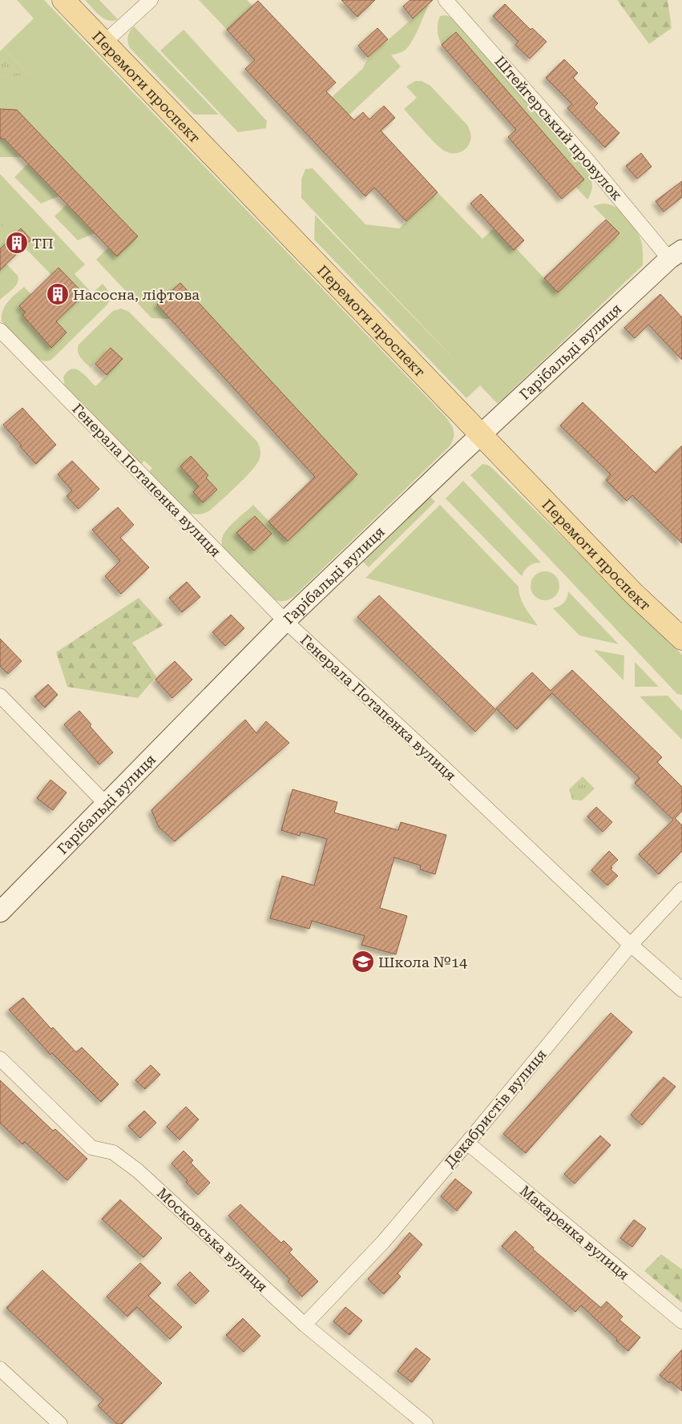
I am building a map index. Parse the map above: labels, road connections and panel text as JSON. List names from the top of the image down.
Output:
{
  "streets": {
    "main road": ["Перемоги проспект"],
    "street": [
      "Штейгерський провулок",
      "Гарібальді вулиця",
      "Генерала Потапенка вулиця",
      "Декабристів вулиця",
      "Макаренка вулиця",
      "Московська вулиця"
    ]
  },
  "crossings": [
    ["Перемоги проспект", "Гарібальді вулиця"],
    ["Штейгерський провулок", "Гарібальді вулиця"],
    ["Гарібальді вулиця", "Генерала Потапенка вулиця"],
    ["Генерала Потапенка вулиця", "Декабристів вулиця"],
    ["Декабристів вулиця", "Макаренка вулиця"],
    ["Декабристів вулиця", "Московська вулиця"]
  ],
  "places": {
    "building": ["ТП", "Насосна, ліфтова"],
    "school or university": ["Школа №14"]
  }
}
